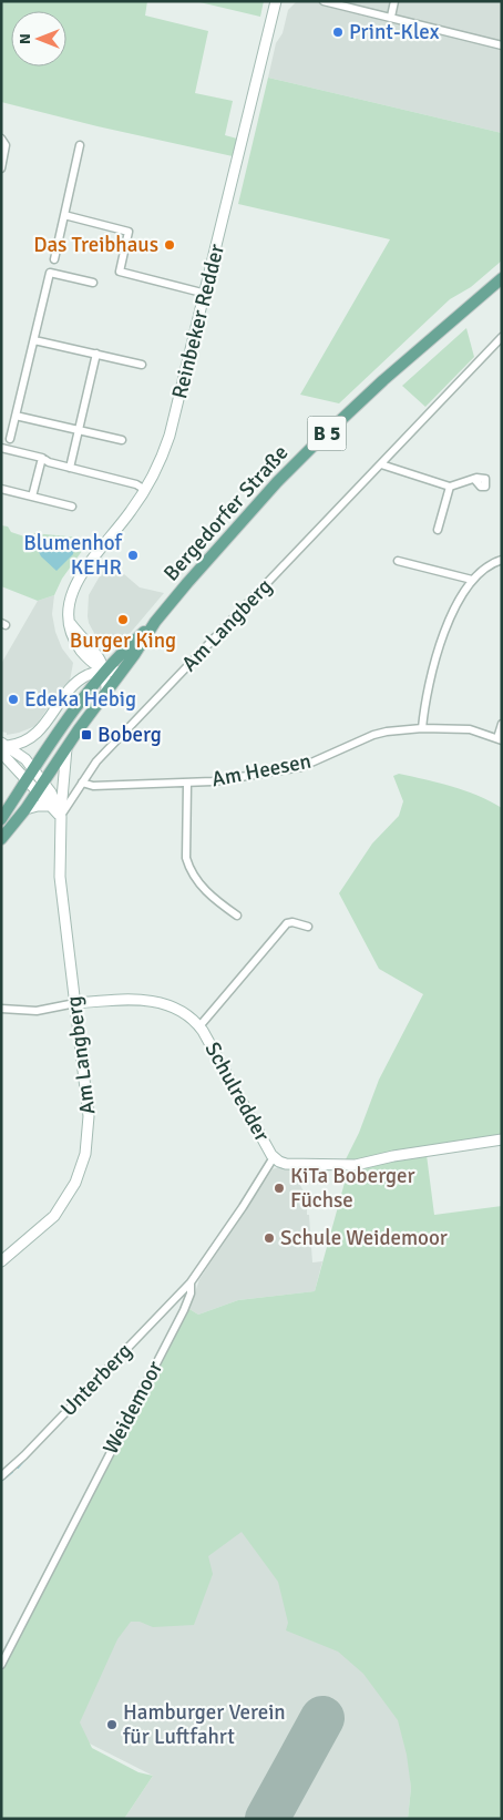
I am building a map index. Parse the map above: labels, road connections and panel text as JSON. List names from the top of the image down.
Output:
{
  "streets": {
    "main road": ["B 5", "Bergedorfer Straße"],
    "street": [
      "Reinbeker Redder",
      "Am Langberg",
      "Am Heesen",
      "Schulredder",
      "Unterberg",
      "Weidemoor"
    ]
  },
  "crossings": [
    ["Reinbeker Redder", "Bergedorfer Straße"],
    ["Bergedorfer Straße", "Am Langberg"],
    ["Am Langberg", "Am Heesen"],
    ["Am Langberg", "Schulredder"],
    ["Schulredder", "Weidemoor"],
    ["Unterberg", "Weidemoor"]
  ],
  "places": {
    "other": [
      "Print-Klex",
      "Das Treibhaus",
      "Blumenhof KEHR",
      "Burger King",
      "Edeka Hebig",
      "KiTa Boberger Füchse",
      "Schule Weidemoor",
      "Hamburger Verein für Luftfahrt"
    ],
    "transit": ["Boberg"]
  },
  "north": "left"
}
